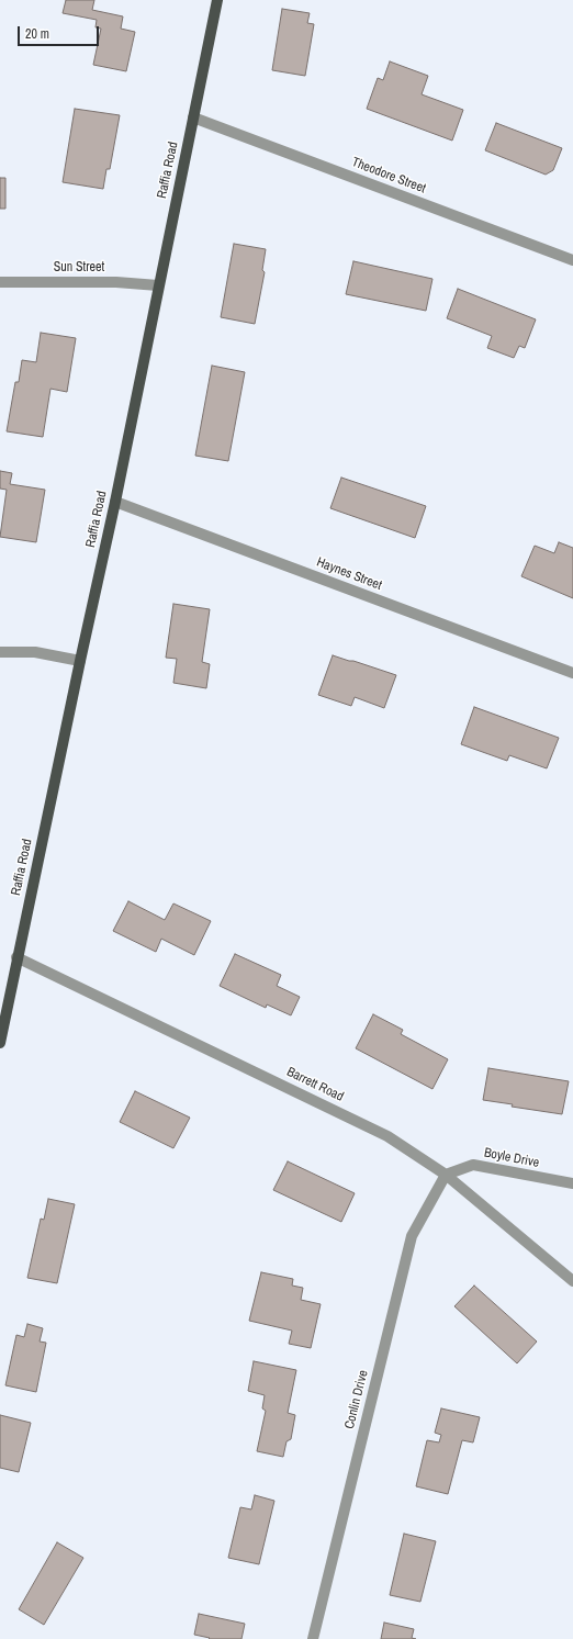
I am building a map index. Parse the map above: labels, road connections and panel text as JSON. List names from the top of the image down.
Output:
{
  "streets": {
    "main road": ["Raffia Road"],
    "street": [
      "Theodore Street",
      "Sun Street",
      "Haynes Street",
      "Barrett Road",
      "Boyle Drive",
      "Conlin Drive"
    ]
  },
  "crossings": [
    ["Raffia Road", "Theodore Street"],
    ["Raffia Road", "Sun Street"],
    ["Raffia Road", "Haynes Street"],
    ["Raffia Road", "Barrett Road"],
    ["Barrett Road", "Boyle Drive"],
    ["Barrett Road", "Conlin Drive"],
    ["Boyle Drive", "Conlin Drive"]
  ],
  "scale_bar": "20 m"
}
